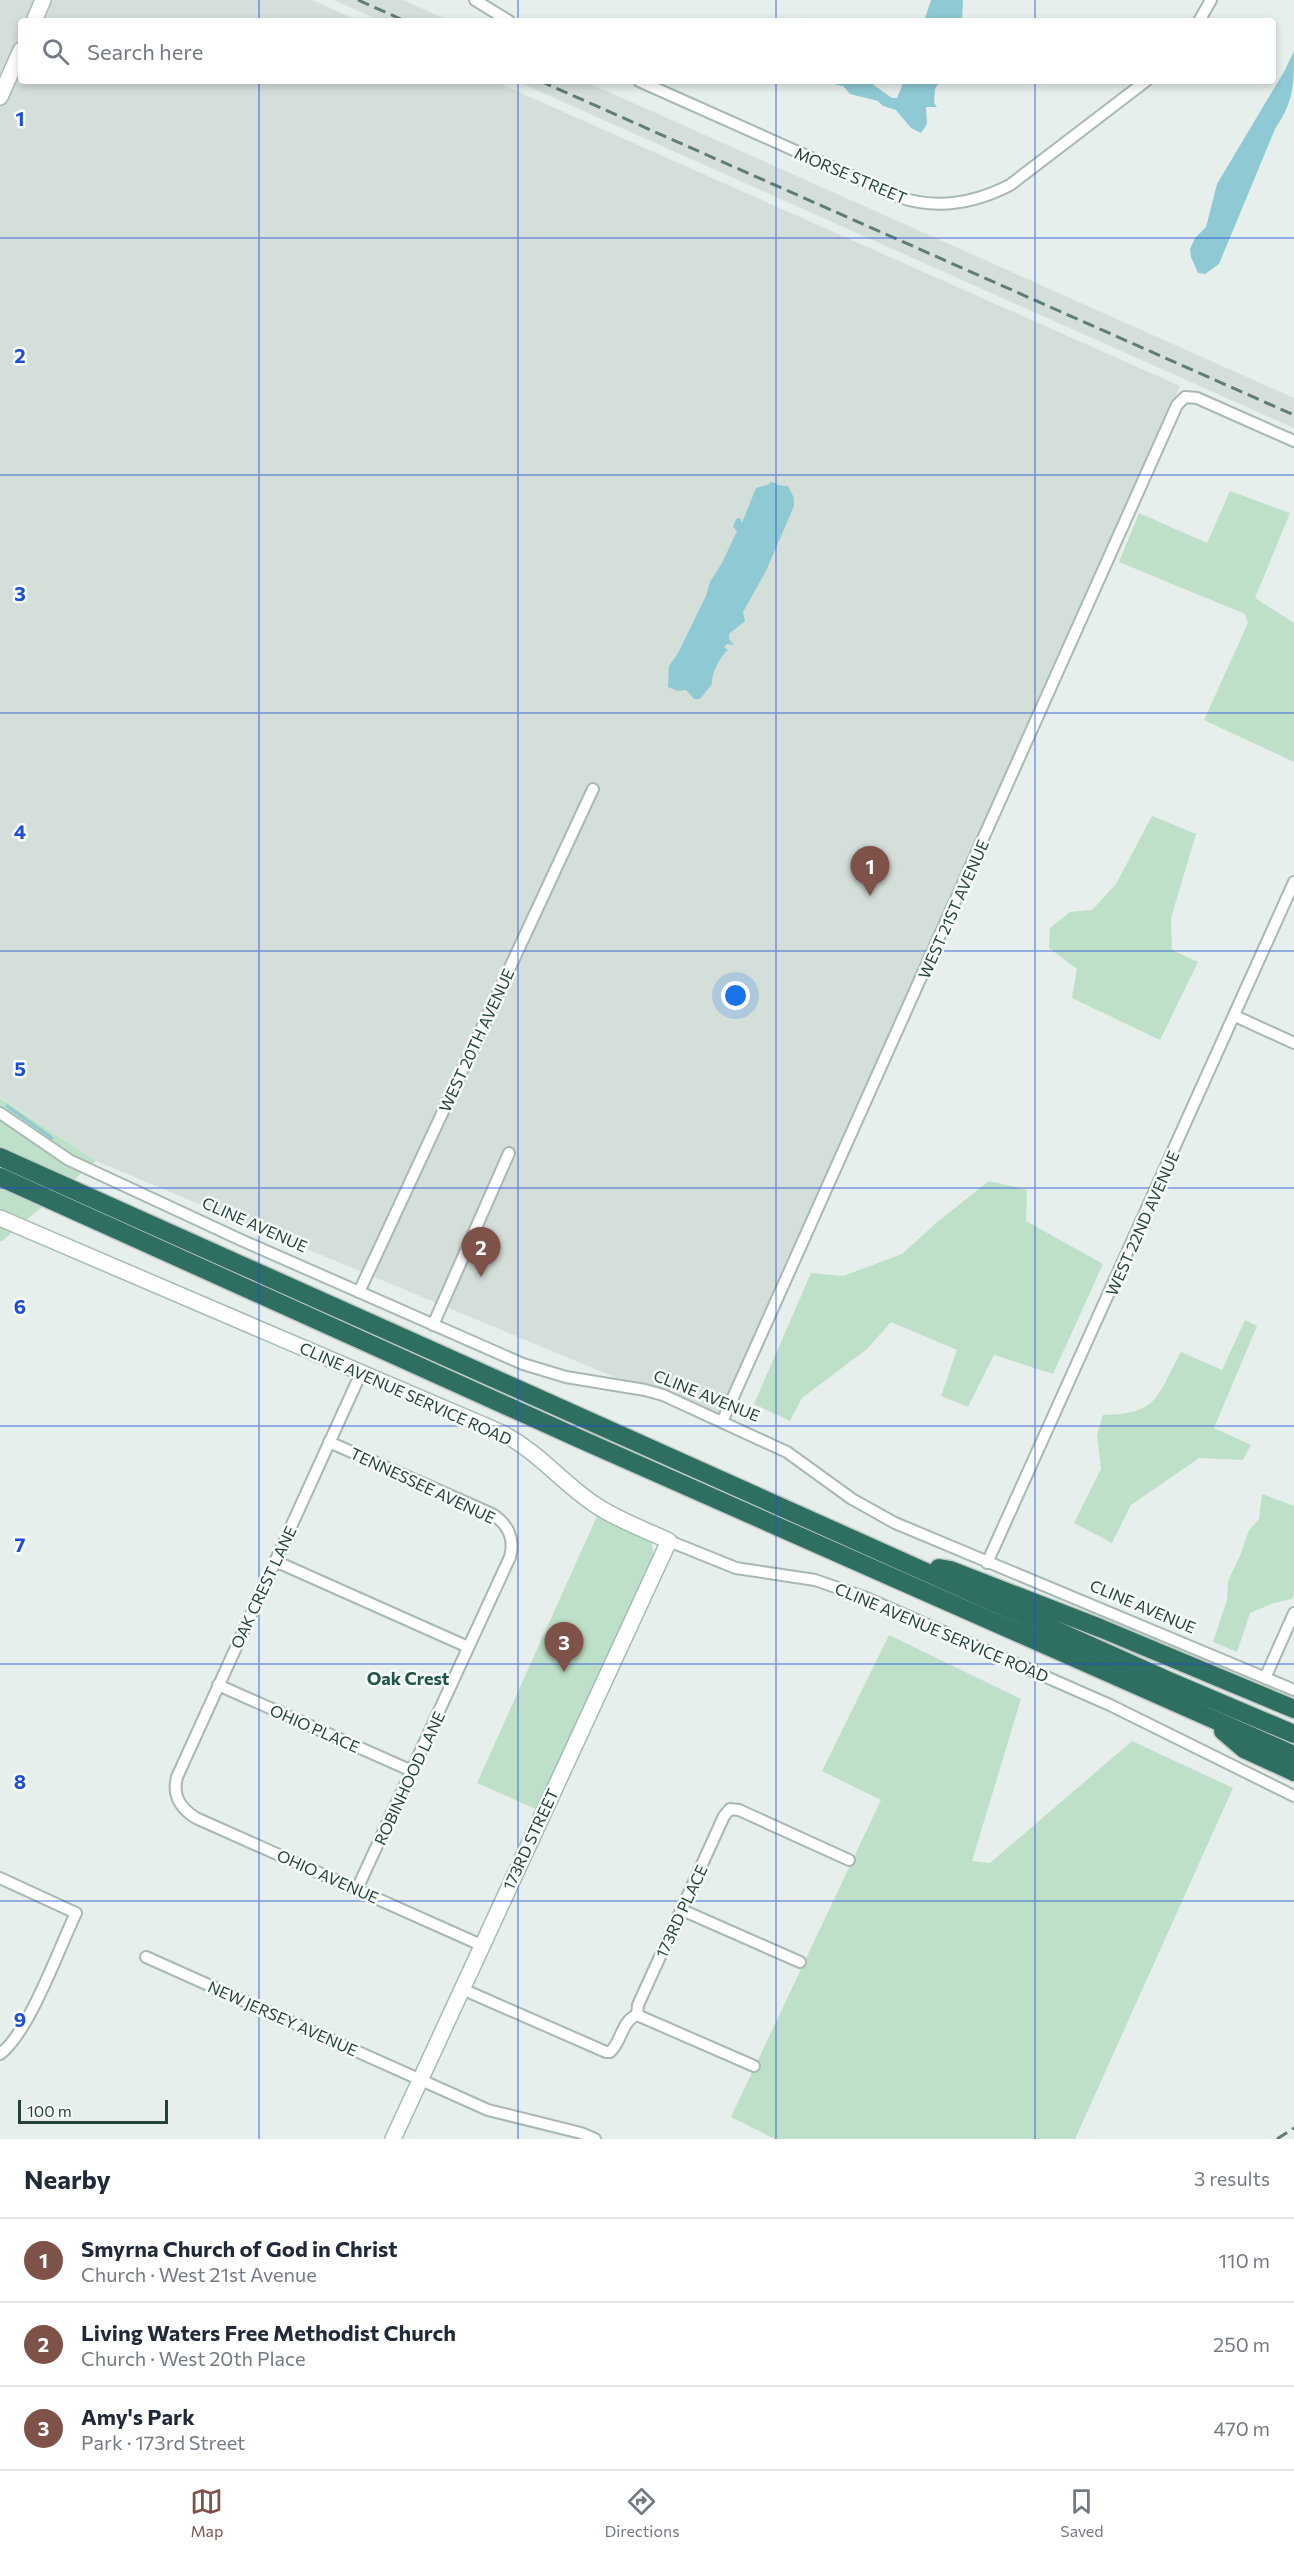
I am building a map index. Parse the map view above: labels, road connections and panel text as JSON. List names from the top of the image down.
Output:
{
  "streets": {
    "street": [
      "MORSE STREET",
      "WEST 21ST AVENUE",
      "WEST 20TH AVENUE",
      "WEST 22ND AVENUE",
      "CLINE AVENUE",
      "CLINE AVENUE SERVICE ROAD",
      "TENNESSEE AVENUE",
      "OAK CREST LANE",
      "OHIO PLACE",
      "ROBINHOOD LANE",
      "173RD STREET",
      "OHIO AVENUE",
      "173RD PLACE",
      "NEW JERSEY AVENUE"
    ]
  },
  "crossings": [
    ["WEST 21ST AVENUE", "CLINE AVENUE"],
    ["WEST 20TH AVENUE", "CLINE AVENUE"],
    ["WEST 22ND AVENUE", "CLINE AVENUE"],
    ["CLINE AVENUE SERVICE ROAD", "OAK CREST LANE"],
    ["CLINE AVENUE SERVICE ROAD", "173RD STREET"],
    ["TENNESSEE AVENUE", "OAK CREST LANE"],
    ["TENNESSEE AVENUE", "ROBINHOOD LANE"],
    ["OAK CREST LANE", "OHIO PLACE"],
    ["OAK CREST LANE", "OHIO AVENUE"],
    ["OHIO PLACE", "ROBINHOOD LANE"],
    ["ROBINHOOD LANE", "OHIO AVENUE"],
    ["173RD STREET", "OHIO AVENUE"],
    ["173RD STREET", "173RD PLACE"],
    ["173RD STREET", "NEW JERSEY AVENUE"]
  ],
  "districts": ["Oak Crest"],
  "scale_bar": "100 m",
  "page": {
    "search": "Search here",
    "pins": ["1", "2", "3"],
    "scale": "100 m",
    "heading": ["Nearby", "3 results"],
    "list": [
      {
        "mark": "1",
        "name": "Smyrna Church of God in Christ",
        "note": "Church · West 21st Avenue",
        "value": "110 m"
      },
      {
        "mark": "2",
        "name": "Living Waters Free Methodist Church",
        "note": "Church · West 20th Place",
        "value": "250 m"
      },
      {
        "mark": "3",
        "name": "Amy's Park",
        "note": "Park · 173rd Street",
        "value": "470 m"
      }
    ],
    "nav": ["Map", "Directions", "Saved"]
  },
  "grid": {
    "rows": [
      "1",
      "2",
      "3",
      "4",
      "5",
      "6",
      "7",
      "8",
      "9"
    ]
  }
}
